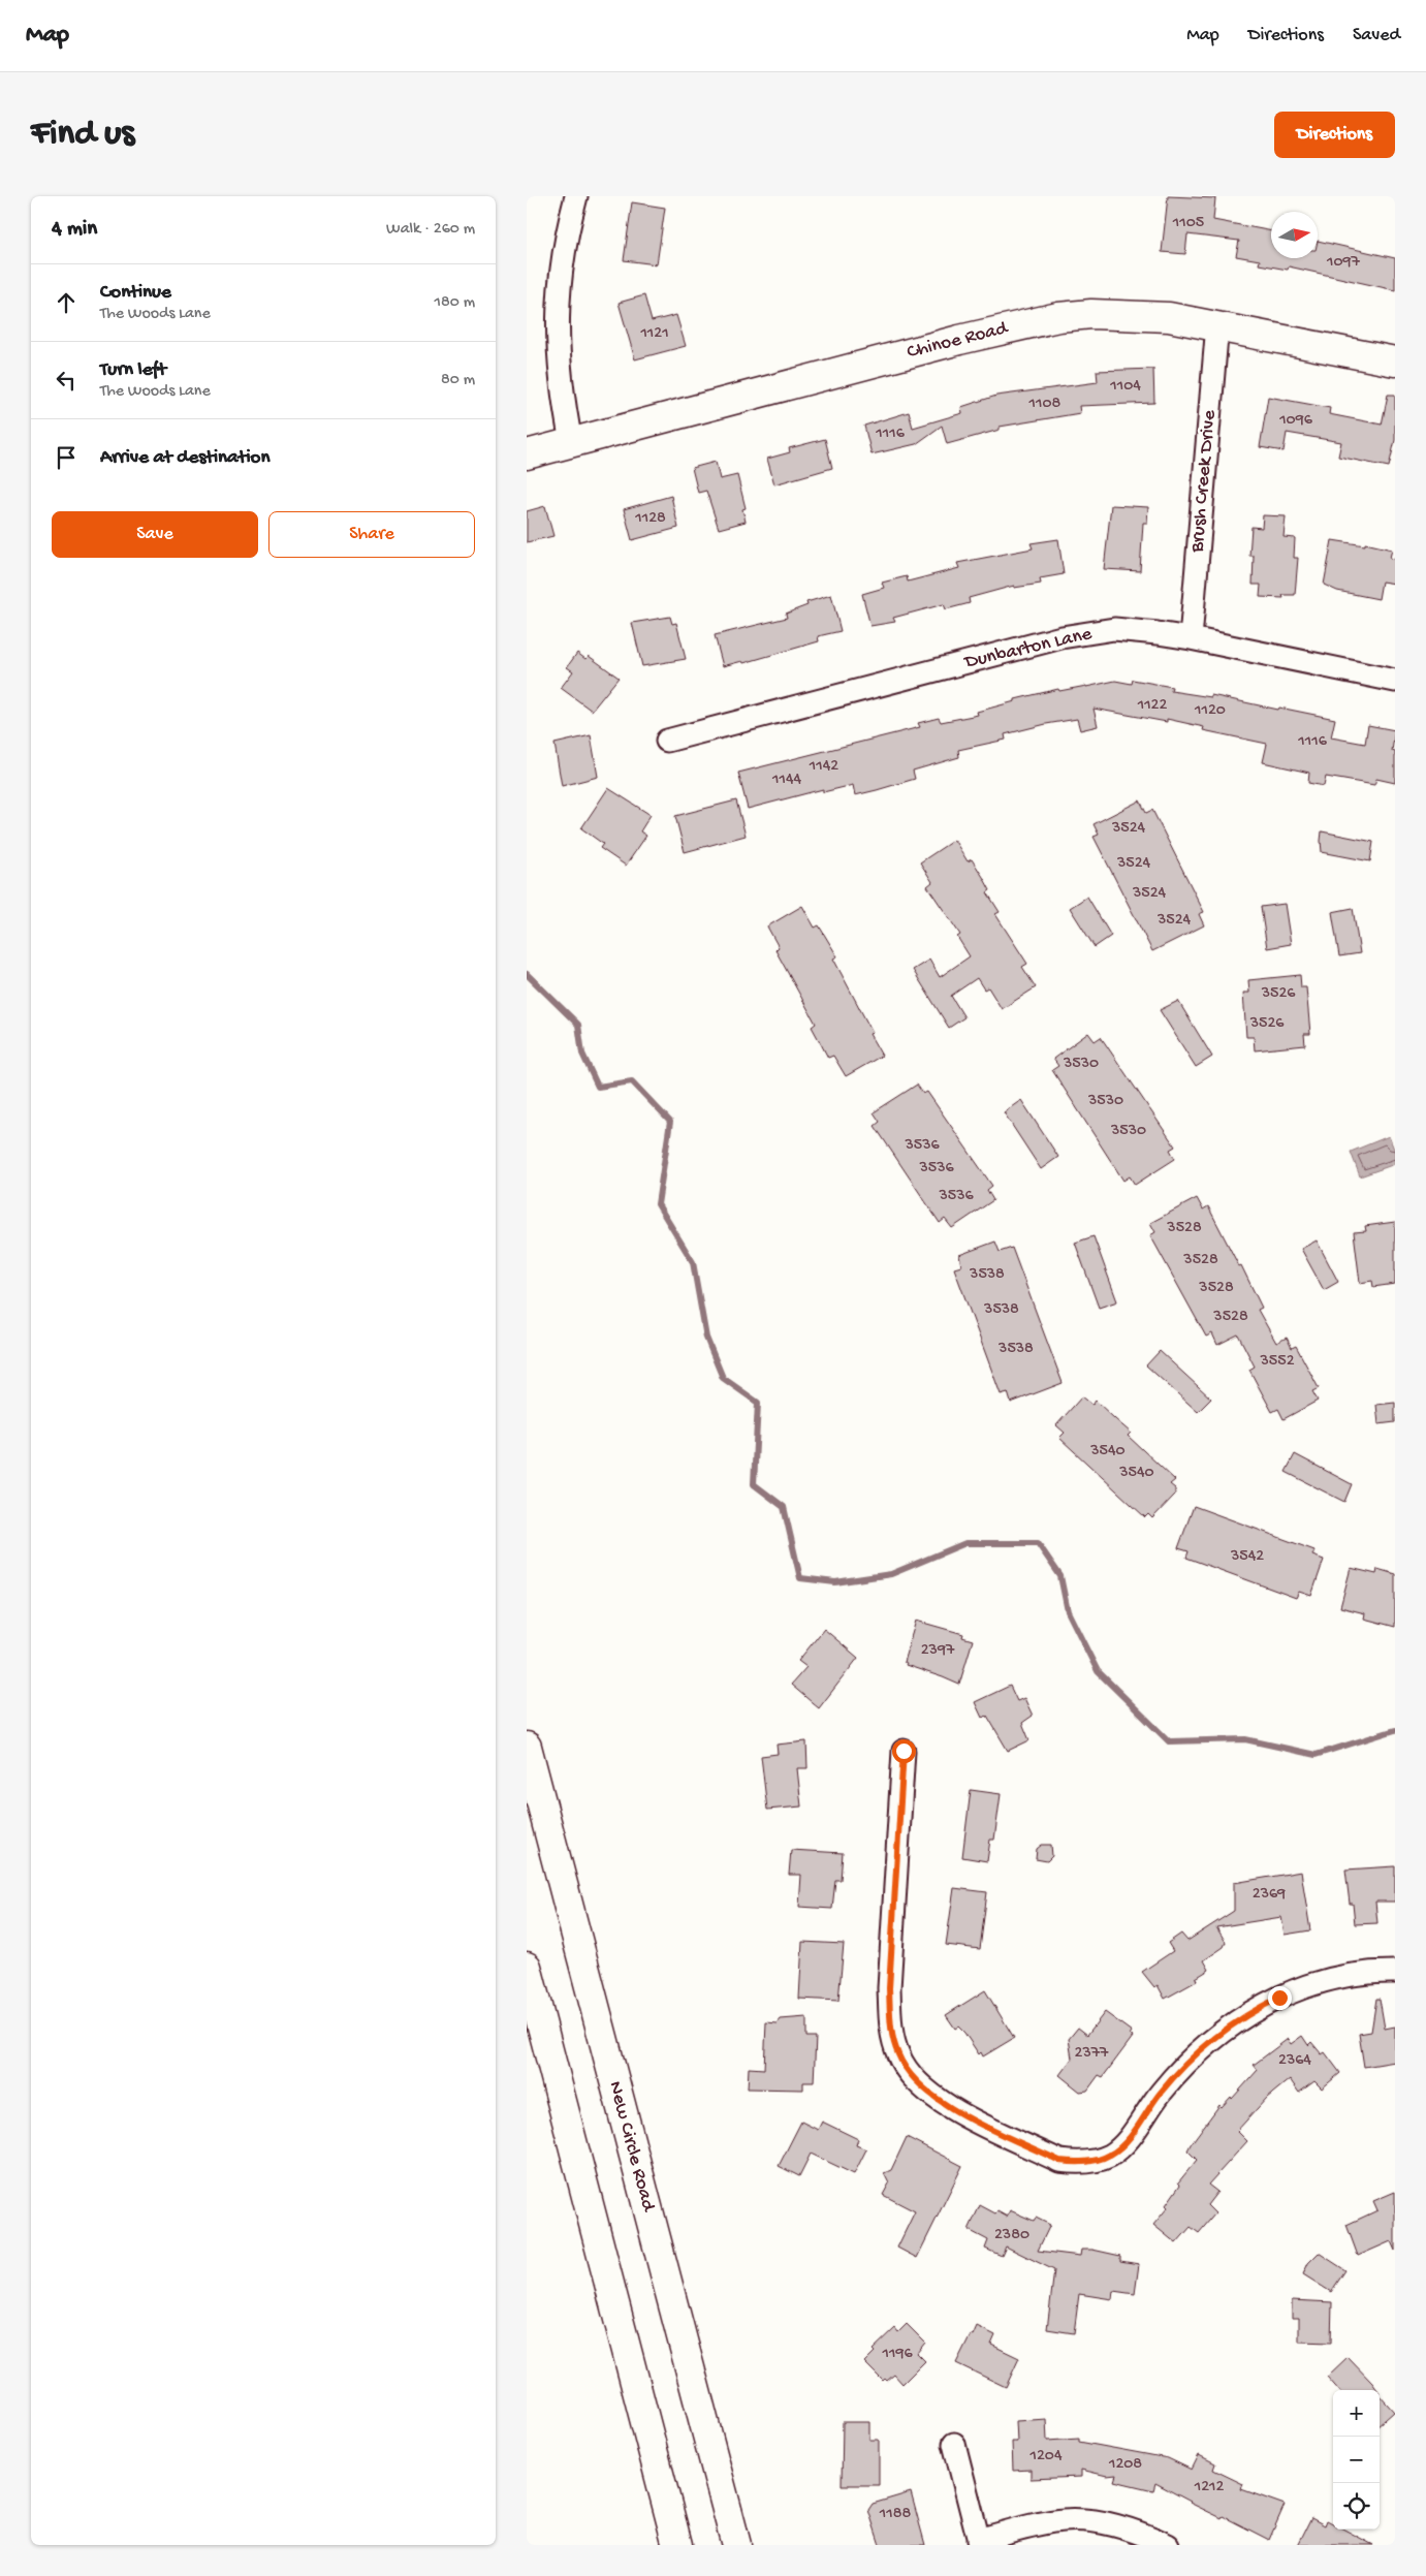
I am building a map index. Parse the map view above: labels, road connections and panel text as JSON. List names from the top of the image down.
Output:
{
  "streets": {
    "main road": ["Chinoe Road", "New Circle Road"],
    "street": ["Brush Creek Drive", "Dunbarton Lane"]
  },
  "crossings": [
    ["Chinoe Road", "Brush Creek Drive"],
    ["Brush Creek Drive", "Dunbarton Lane"]
  ],
  "house_numbers": [
    "1105",
    "1097",
    "1121",
    "1104",
    "1108",
    "1096",
    "1116",
    "1128",
    "1122",
    "1120",
    "1116",
    "1142",
    "1144",
    "3524",
    "3524",
    "3524",
    "3524",
    "3526",
    "3526",
    "3530",
    "3530",
    "3530",
    "3536",
    "3536",
    "3536",
    "3528",
    "3528",
    "3538",
    "3528",
    "3538",
    "3528",
    "3538",
    "3552",
    "3540",
    "3540",
    "3542",
    "2397",
    "2369",
    "2377",
    "2364",
    "2380",
    "1196",
    "1204",
    "1208",
    "1212",
    "1188"
  ],
  "north": "right",
  "page": {
    "header": "Map",
    "nav": ["Map", "Directions", "Saved"],
    "buttons": [
      "Directions",
      ["Save", "Share"]
    ],
    "title": "Find us",
    "heading": ["4 min", "Walk · 260 m"],
    "list": [
      ["Continue", "The Woods Lane", "180 m"],
      ["Turn left", "The Woods Lane", "80 m"],
      "Arrive at destination"
    ],
    "map_buttons": ["+", "−"]
  }
}
